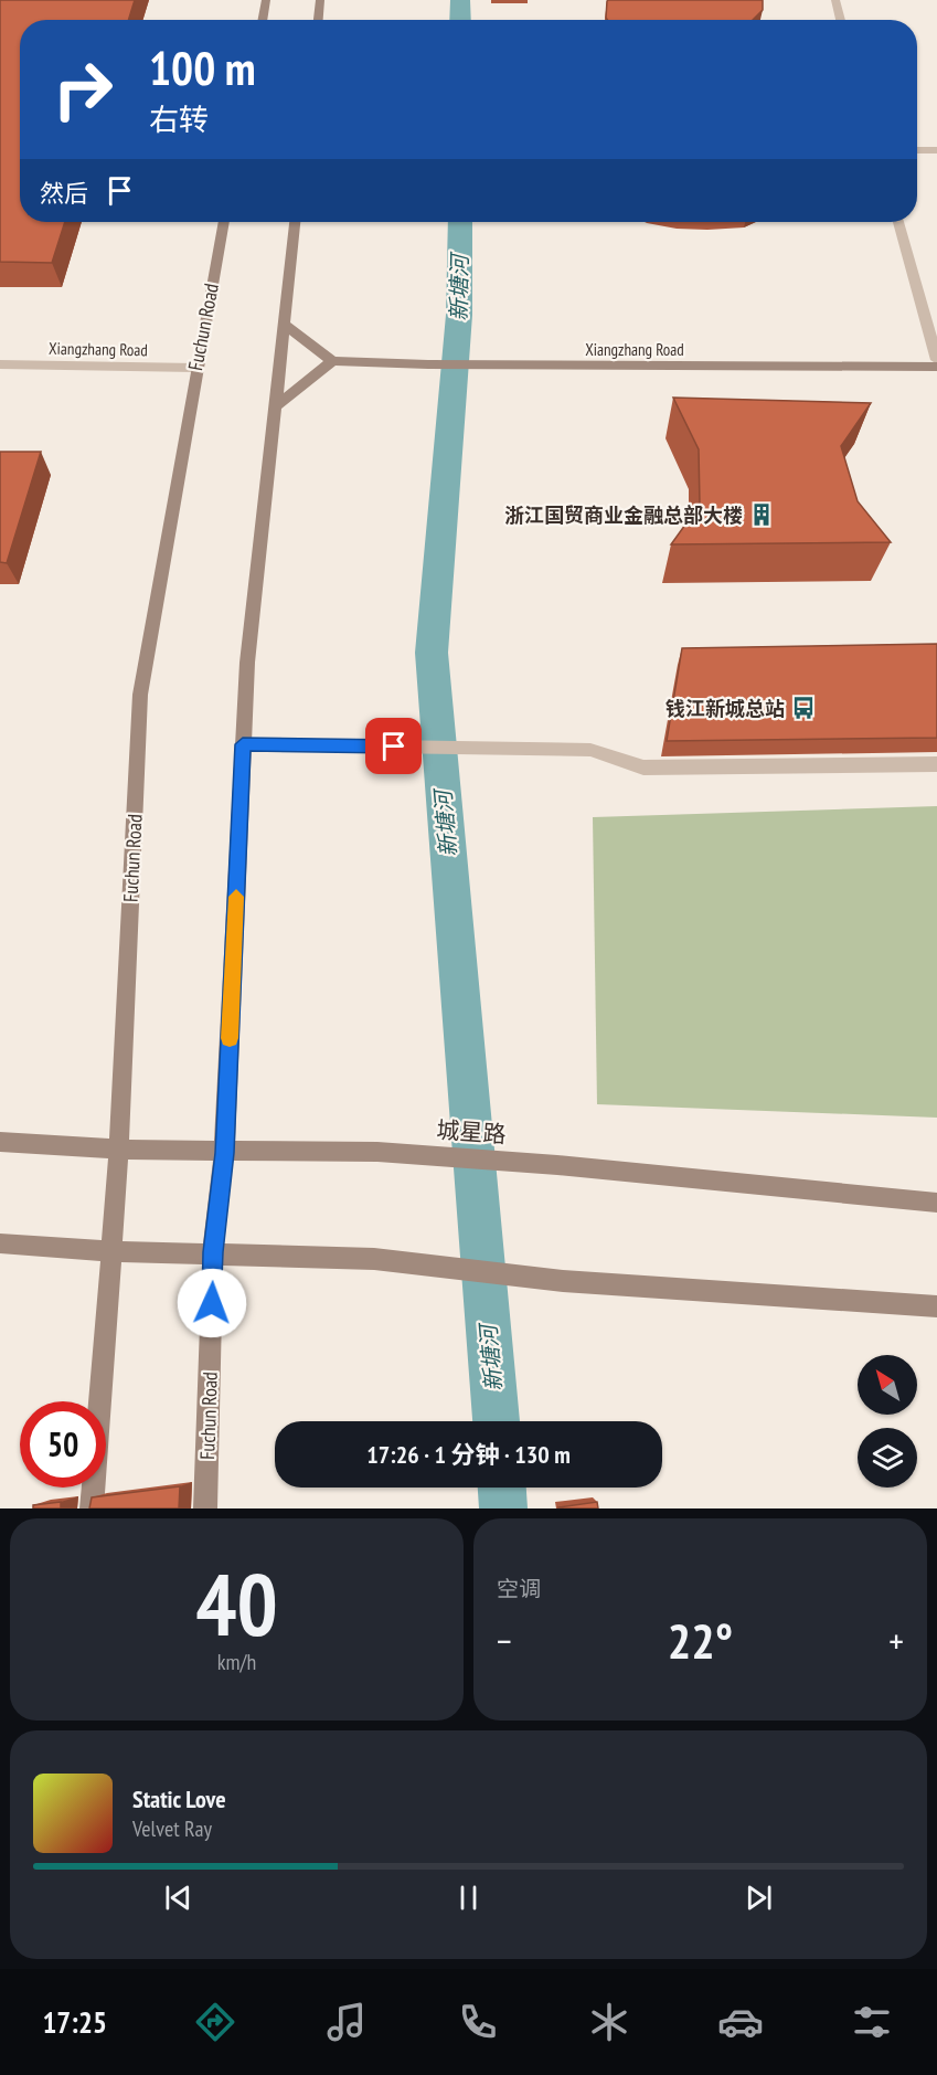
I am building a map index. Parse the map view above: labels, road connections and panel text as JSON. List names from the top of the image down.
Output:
{
  "streets": {
    "main road": ["Fuchun Road", "Xiangzhang Road", "城星路"]
  },
  "crossings": [
    ["Fuchun Road", "Xiangzhang Road"],
    ["Fuchun Road", "城星路"]
  ],
  "water": ["新塘河"],
  "places": {
    "building": ["浙江国贸商业金融总部大楼"],
    "bus stop": ["钱江新城总站"]
  },
  "north": "top left",
  "page": {
    "turn": ["100 m", "右转"],
    "then": "然后",
    "limit": "50",
    "trip": "17:26 · 1 分钟 · 130 m",
    "tile": [
      ["40", "km/h"],
      "空调"
    ],
    "heat": ["−", "22°", "+"],
    "song": ["Static Love", "Velvet Ray"],
    "tabs": "17:25"
  }
}
